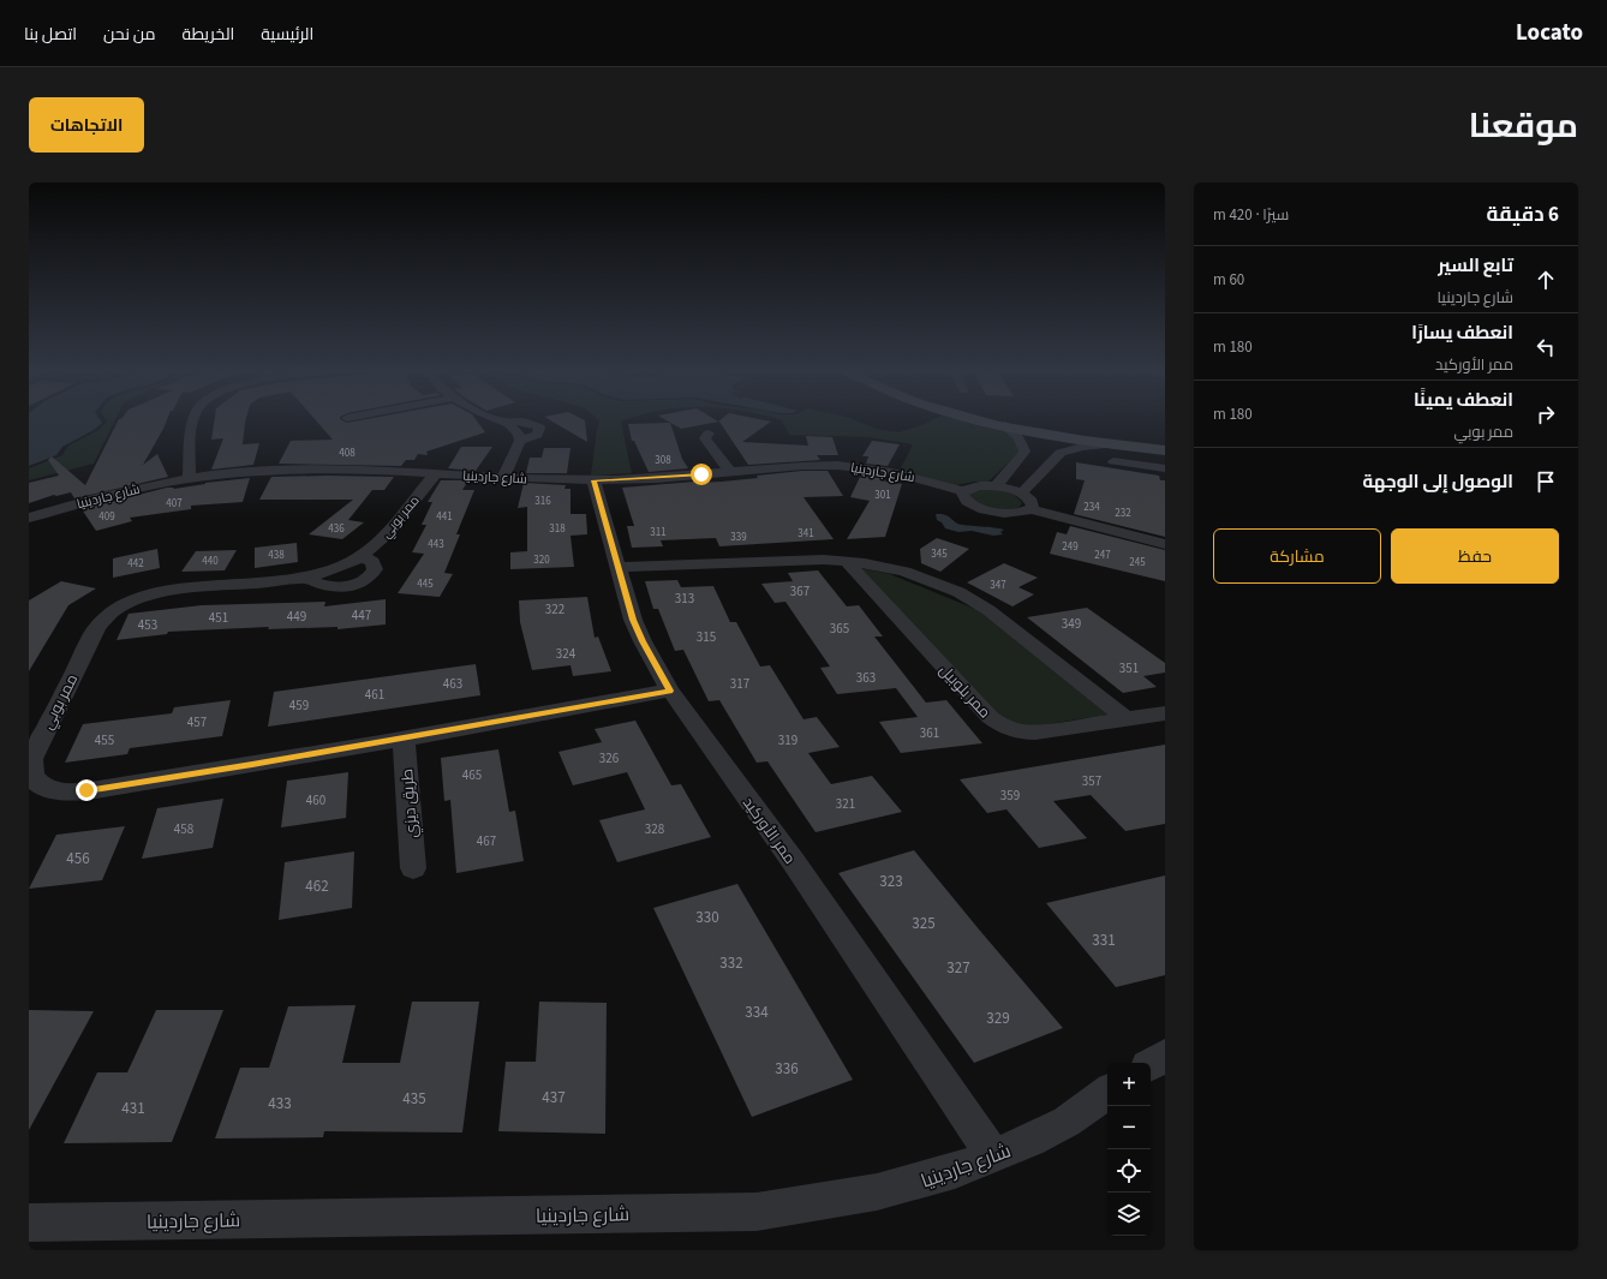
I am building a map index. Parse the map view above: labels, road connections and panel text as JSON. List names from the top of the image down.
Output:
{
  "streets": {
    "street": [
      "شارع جاردينيا",
      "ممر بوبي",
      "ممر بلوبيل",
      "طريق ديزي",
      "ممر الأوركيد"
    ]
  },
  "crossings": [
    ["شارع جاردينيا", "ممر بوبي"],
    ["شارع جاردينيا", "ممر الأوركيد"],
    ["ممر بوبي", "طريق ديزي"],
    ["ممر بوبي", "ممر الأوركيد"]
  ],
  "house_numbers": [
    "408",
    "308",
    "301",
    "316",
    "407",
    "234",
    "232",
    "409",
    "441",
    "436",
    "318",
    "311",
    "341",
    "339",
    "443",
    "249",
    "345",
    "438",
    "247",
    "320",
    "440",
    "245",
    "442",
    "445",
    "347",
    "367",
    "313",
    "322",
    "447",
    "449",
    "451",
    "349",
    "453",
    "365",
    "315",
    "324",
    "351",
    "363",
    "463",
    "317",
    "461",
    "459",
    "457",
    "361",
    "455",
    "319",
    "326",
    "465",
    "357",
    "359",
    "460",
    "321",
    "458",
    "328",
    "467",
    "456",
    "323",
    "462",
    "330",
    "325",
    "331",
    "332",
    "327",
    "334",
    "329",
    "336",
    "437",
    "435",
    "433",
    "431"
  ],
  "page": {
    "header": "Locato",
    "nav": [
      "الرئيسية",
      "الخريطة",
      "من نحن",
      "اتصل بنا"
    ],
    "title": "موقعنا",
    "buttons": [
      "الاتجاهات",
      ["حفظ", "مشاركة"]
    ],
    "heading": ["6 دقيقة", "سيرًا · 420 m"],
    "list": [
      ["تابع السير", "شارع جاردينيا", "60 m"],
      ["انعطف يسارًا", "ممر الأوركيد", "180 m"],
      ["انعطف يمينًا", "ممر بوبي", "180 m"],
      "الوصول إلى الوجهة"
    ],
    "map_buttons": ["+", "−"]
  }
}
